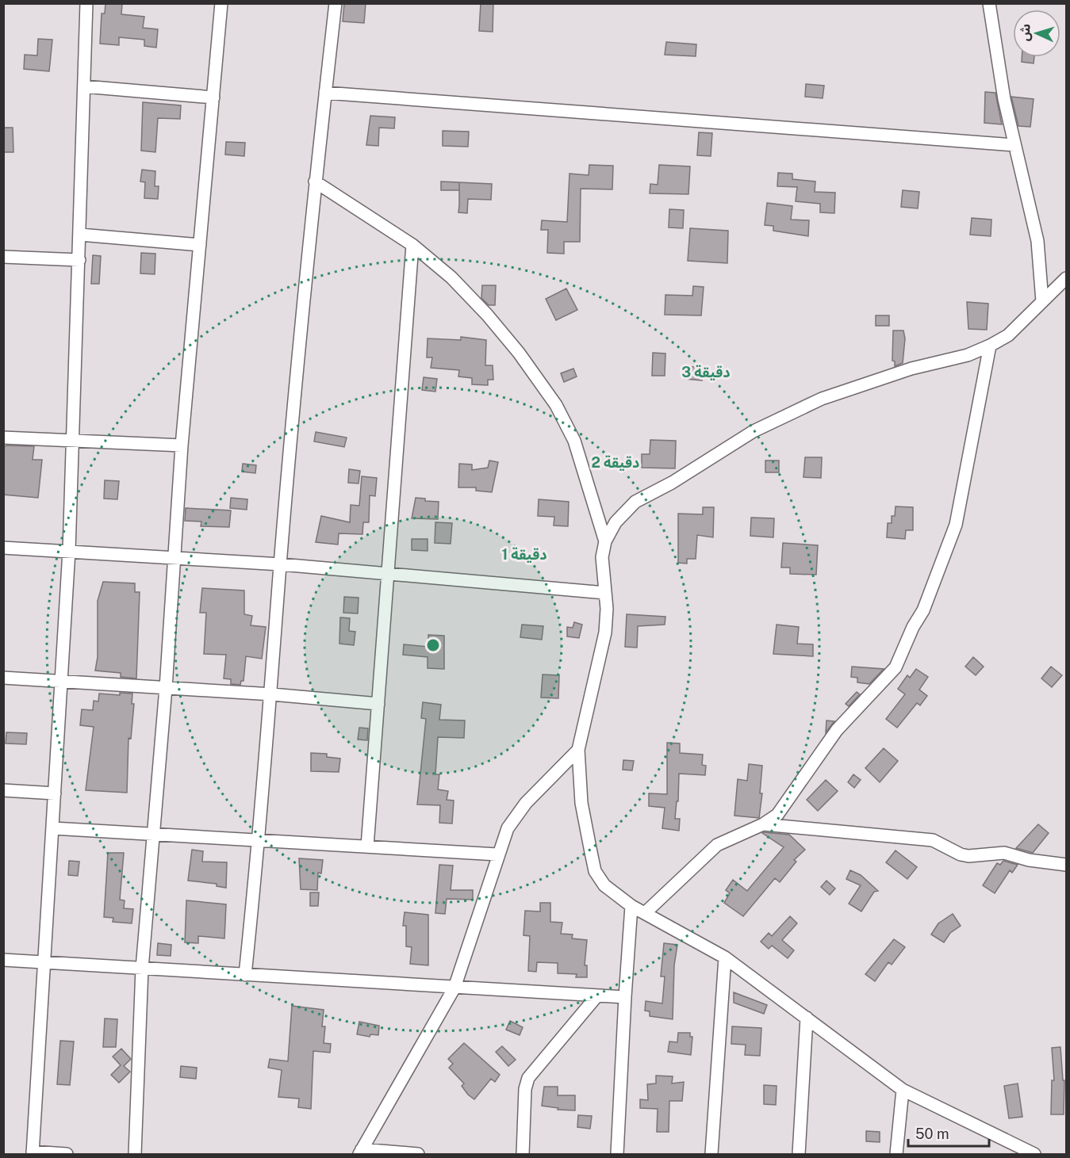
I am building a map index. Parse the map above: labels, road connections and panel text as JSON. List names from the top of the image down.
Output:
{
  "scale_bar": "50 m",
  "north": "left",
  "rings": ["3 دقيقة", "2 دقيقة", "1 دقيقة"]
}
